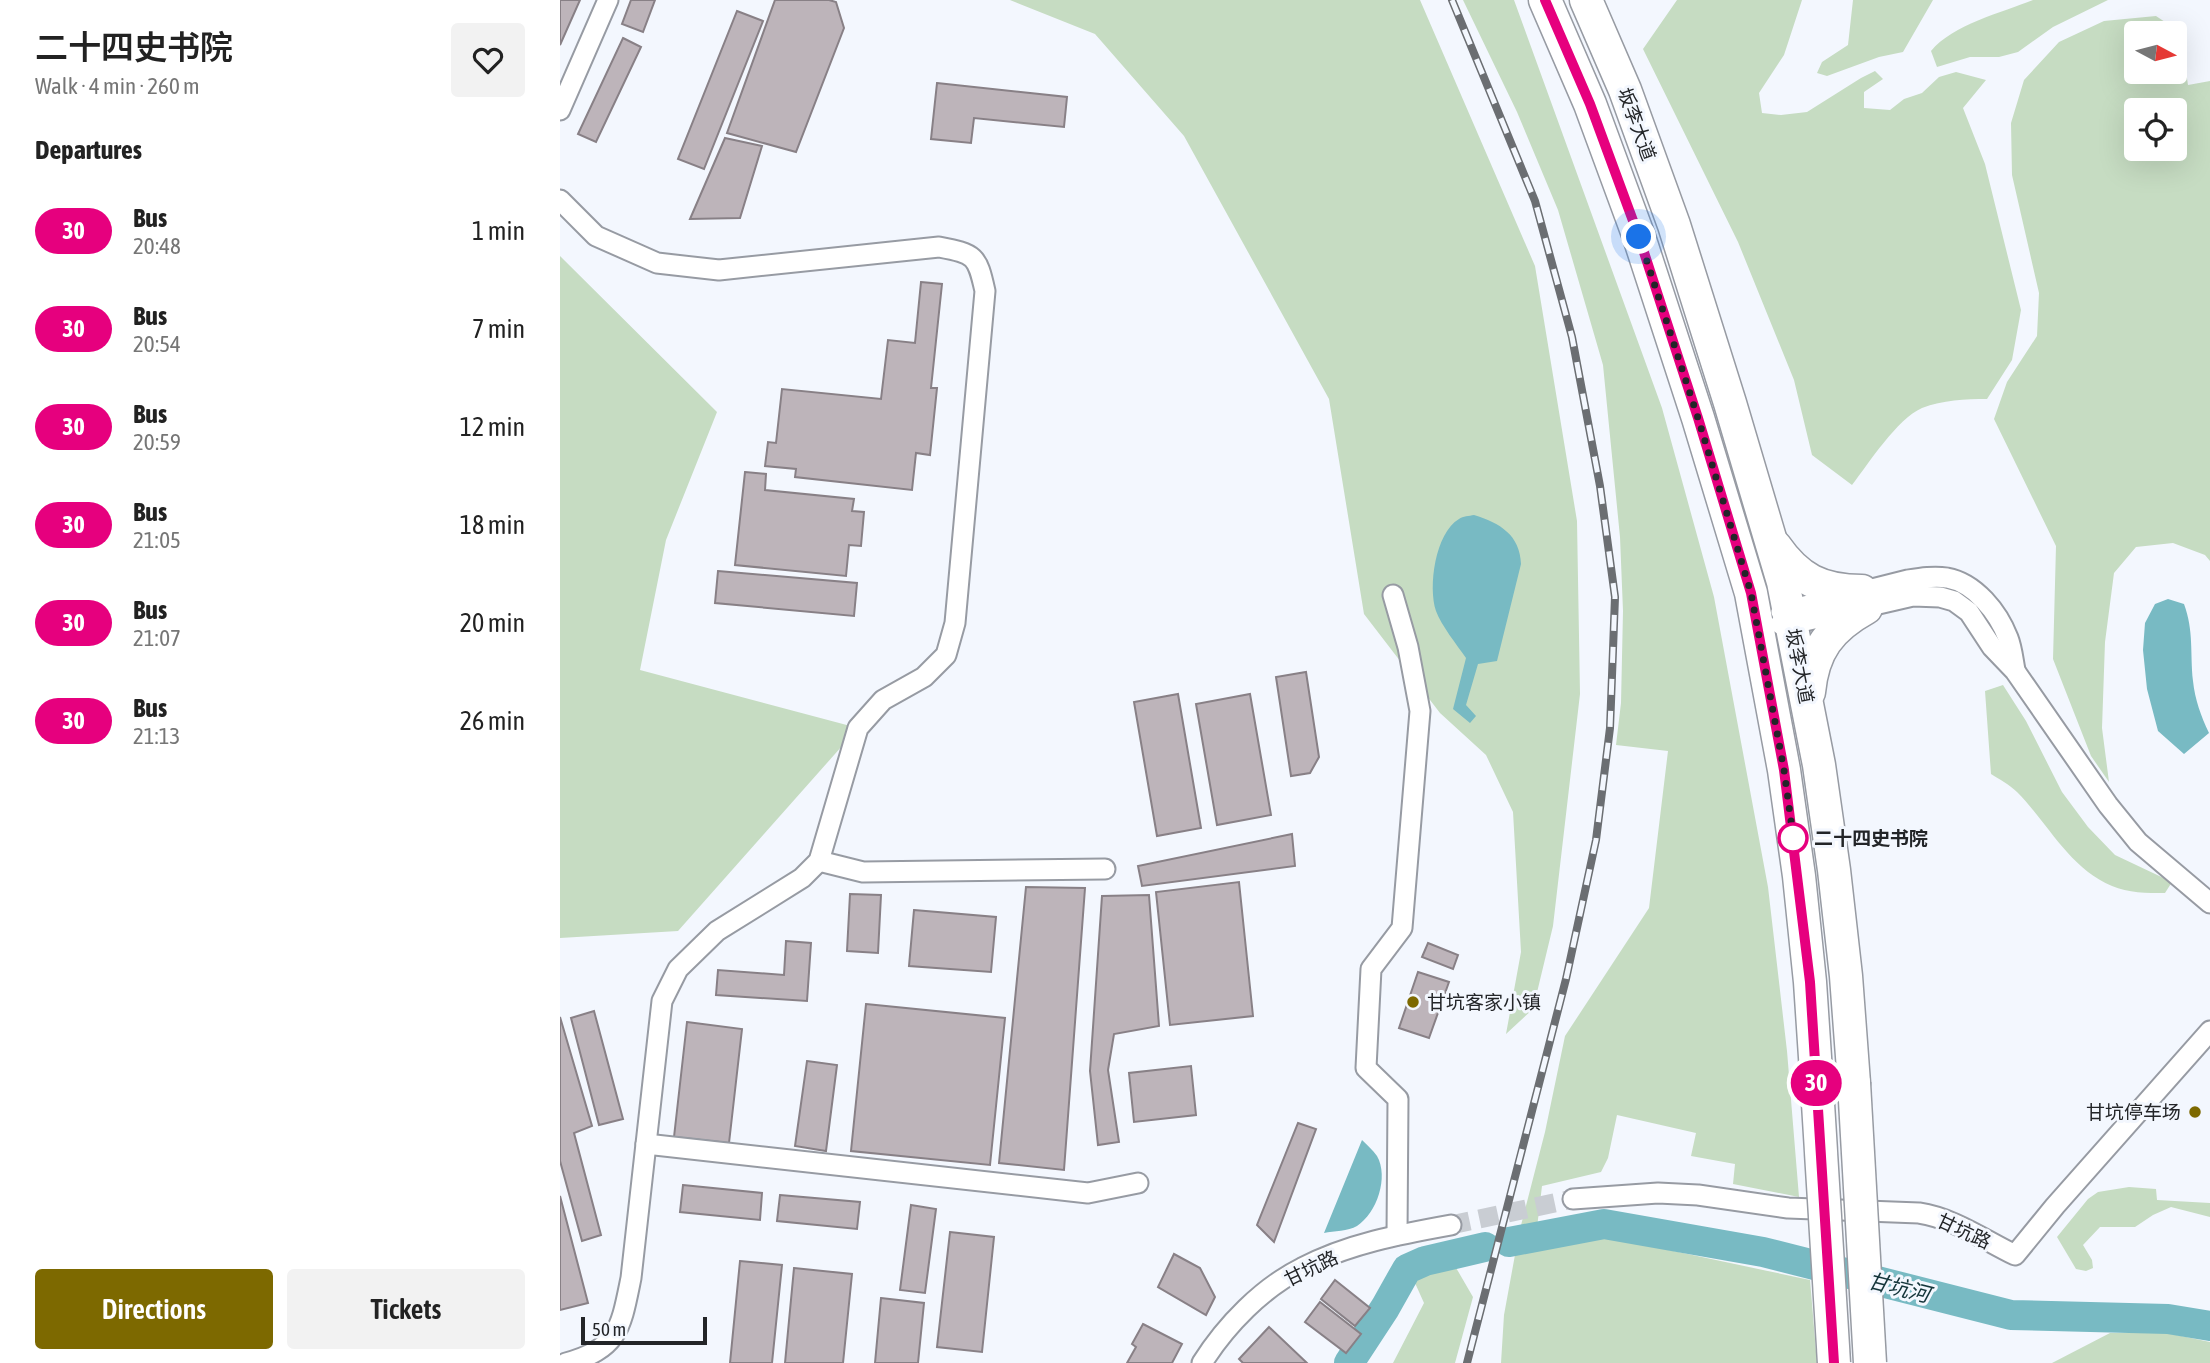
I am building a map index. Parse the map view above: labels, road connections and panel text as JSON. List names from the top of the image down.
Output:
{
  "streets": {
    "main road": ["坂李大道"],
    "street": ["甘坑路"]
  },
  "water": ["甘坑河"],
  "places": ["二十四史书院", "甘坑客家小镇", "甘坑停车场"],
  "lines": ["bus line 30"],
  "scale_bar": "50 m",
  "north": "right",
  "page": {
    "heading": [
      ["二十四史书院", "Walk · 4 min · 260 m"],
      "Departures"
    ],
    "on_map": "30",
    "list": [
      {
        "mark": "30",
        "name": "Bus",
        "note": "20:48",
        "value": "1 min"
      },
      {
        "mark": "30",
        "name": "Bus",
        "note": "20:54",
        "value": "7 min"
      },
      {
        "mark": "30",
        "name": "Bus",
        "note": "20:59",
        "value": "12 min"
      },
      {
        "mark": "30",
        "name": "Bus",
        "note": "21:05",
        "value": "18 min"
      },
      {
        "mark": "30",
        "name": "Bus",
        "note": "21:07",
        "value": "20 min"
      },
      {
        "mark": "30",
        "name": "Bus",
        "note": "21:13",
        "value": "26 min"
      }
    ],
    "buttons": ["Directions", "Tickets"],
    "scale": "50 m"
  }
}
